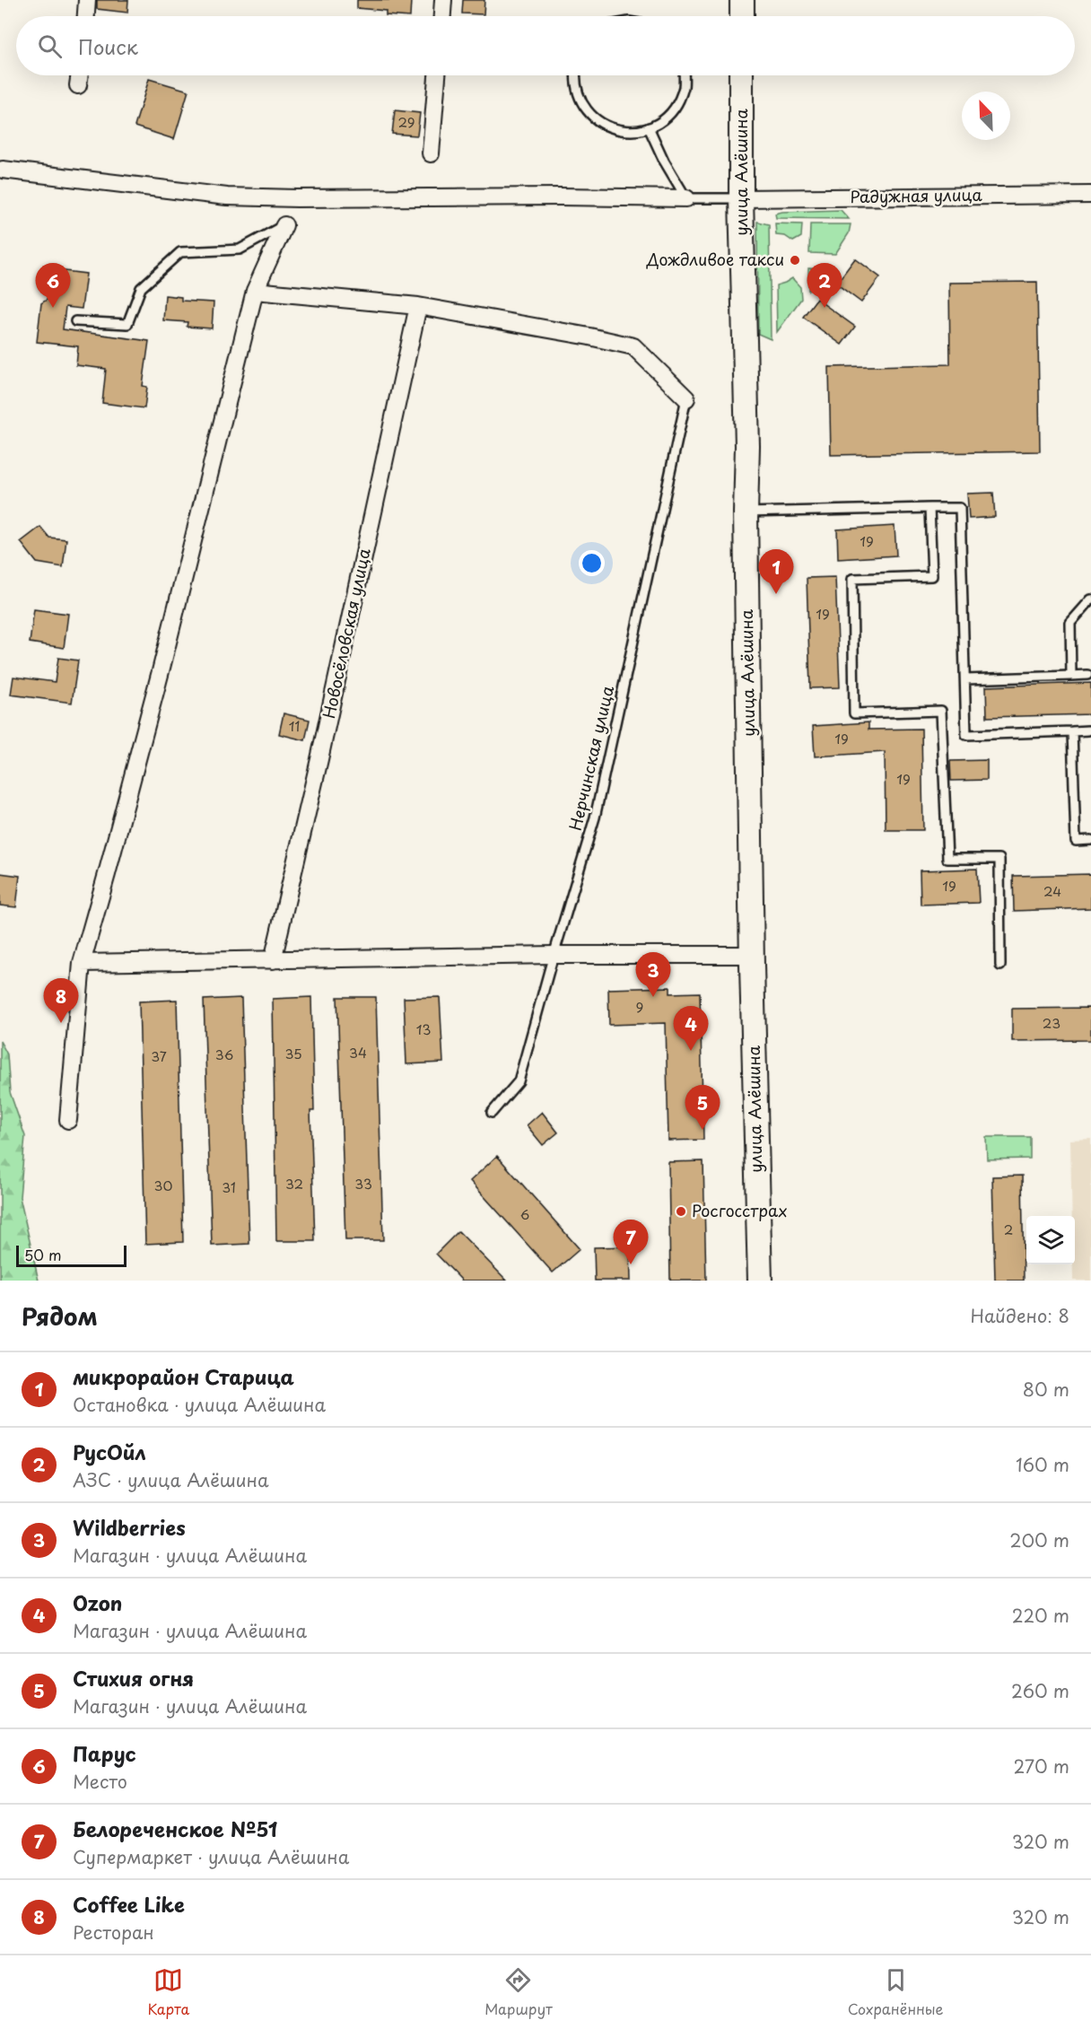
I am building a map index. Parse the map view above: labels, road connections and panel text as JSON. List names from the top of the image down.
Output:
{
  "streets": {
    "street": ["улица Алёшина", "Радужная улица", "Новосёловская улица"],
    "lane": ["Нерчинская улица"]
  },
  "crossings": [
    ["улица Алёшина", "Радужная улица"]
  ],
  "places": ["Дождливое такси", "Росгосстрах"],
  "house_numbers": [
    "29",
    "19",
    "19",
    "11",
    "19",
    "19",
    "19",
    "24",
    "9",
    "23",
    "13",
    "34",
    "35",
    "36",
    "37",
    "32",
    "33",
    "30",
    "31",
    "6",
    "2"
  ],
  "scale_bar": "50 m",
  "north": "top left",
  "page": {
    "search": "Поиск",
    "pins": [
      "2",
      "6",
      "1",
      "3",
      "8",
      "4",
      "5",
      "7"
    ],
    "scale": "50 m",
    "heading": ["Рядом", "Найдено: 8"],
    "list": [
      {
        "mark": "1",
        "name": "микрорайон Старица",
        "note": "Остановка · улица Алёшина",
        "value": "80 m"
      },
      {
        "mark": "2",
        "name": "РусОйл",
        "note": "АЗС · улица Алёшина",
        "value": "160 m"
      },
      {
        "mark": "3",
        "name": "Wildberries",
        "note": "Магазин · улица Алёшина",
        "value": "200 m"
      },
      {
        "mark": "4",
        "name": "Ozon",
        "note": "Магазин · улица Алёшина",
        "value": "220 m"
      },
      {
        "mark": "5",
        "name": "Стихия огня",
        "note": "Магазин · улица Алёшина",
        "value": "260 m"
      },
      {
        "mark": "6",
        "name": "Парус",
        "note": "Место",
        "value": "270 m"
      },
      {
        "mark": "7",
        "name": "Белореченское №51",
        "note": "Супермаркет · улица Алёшина",
        "value": "320 m"
      },
      {
        "mark": "8",
        "name": "Coffee Like",
        "note": "Ресторан",
        "value": "320 m"
      }
    ],
    "nav": ["Карта", "Маршрут", "Сохранённые"]
  }
}
